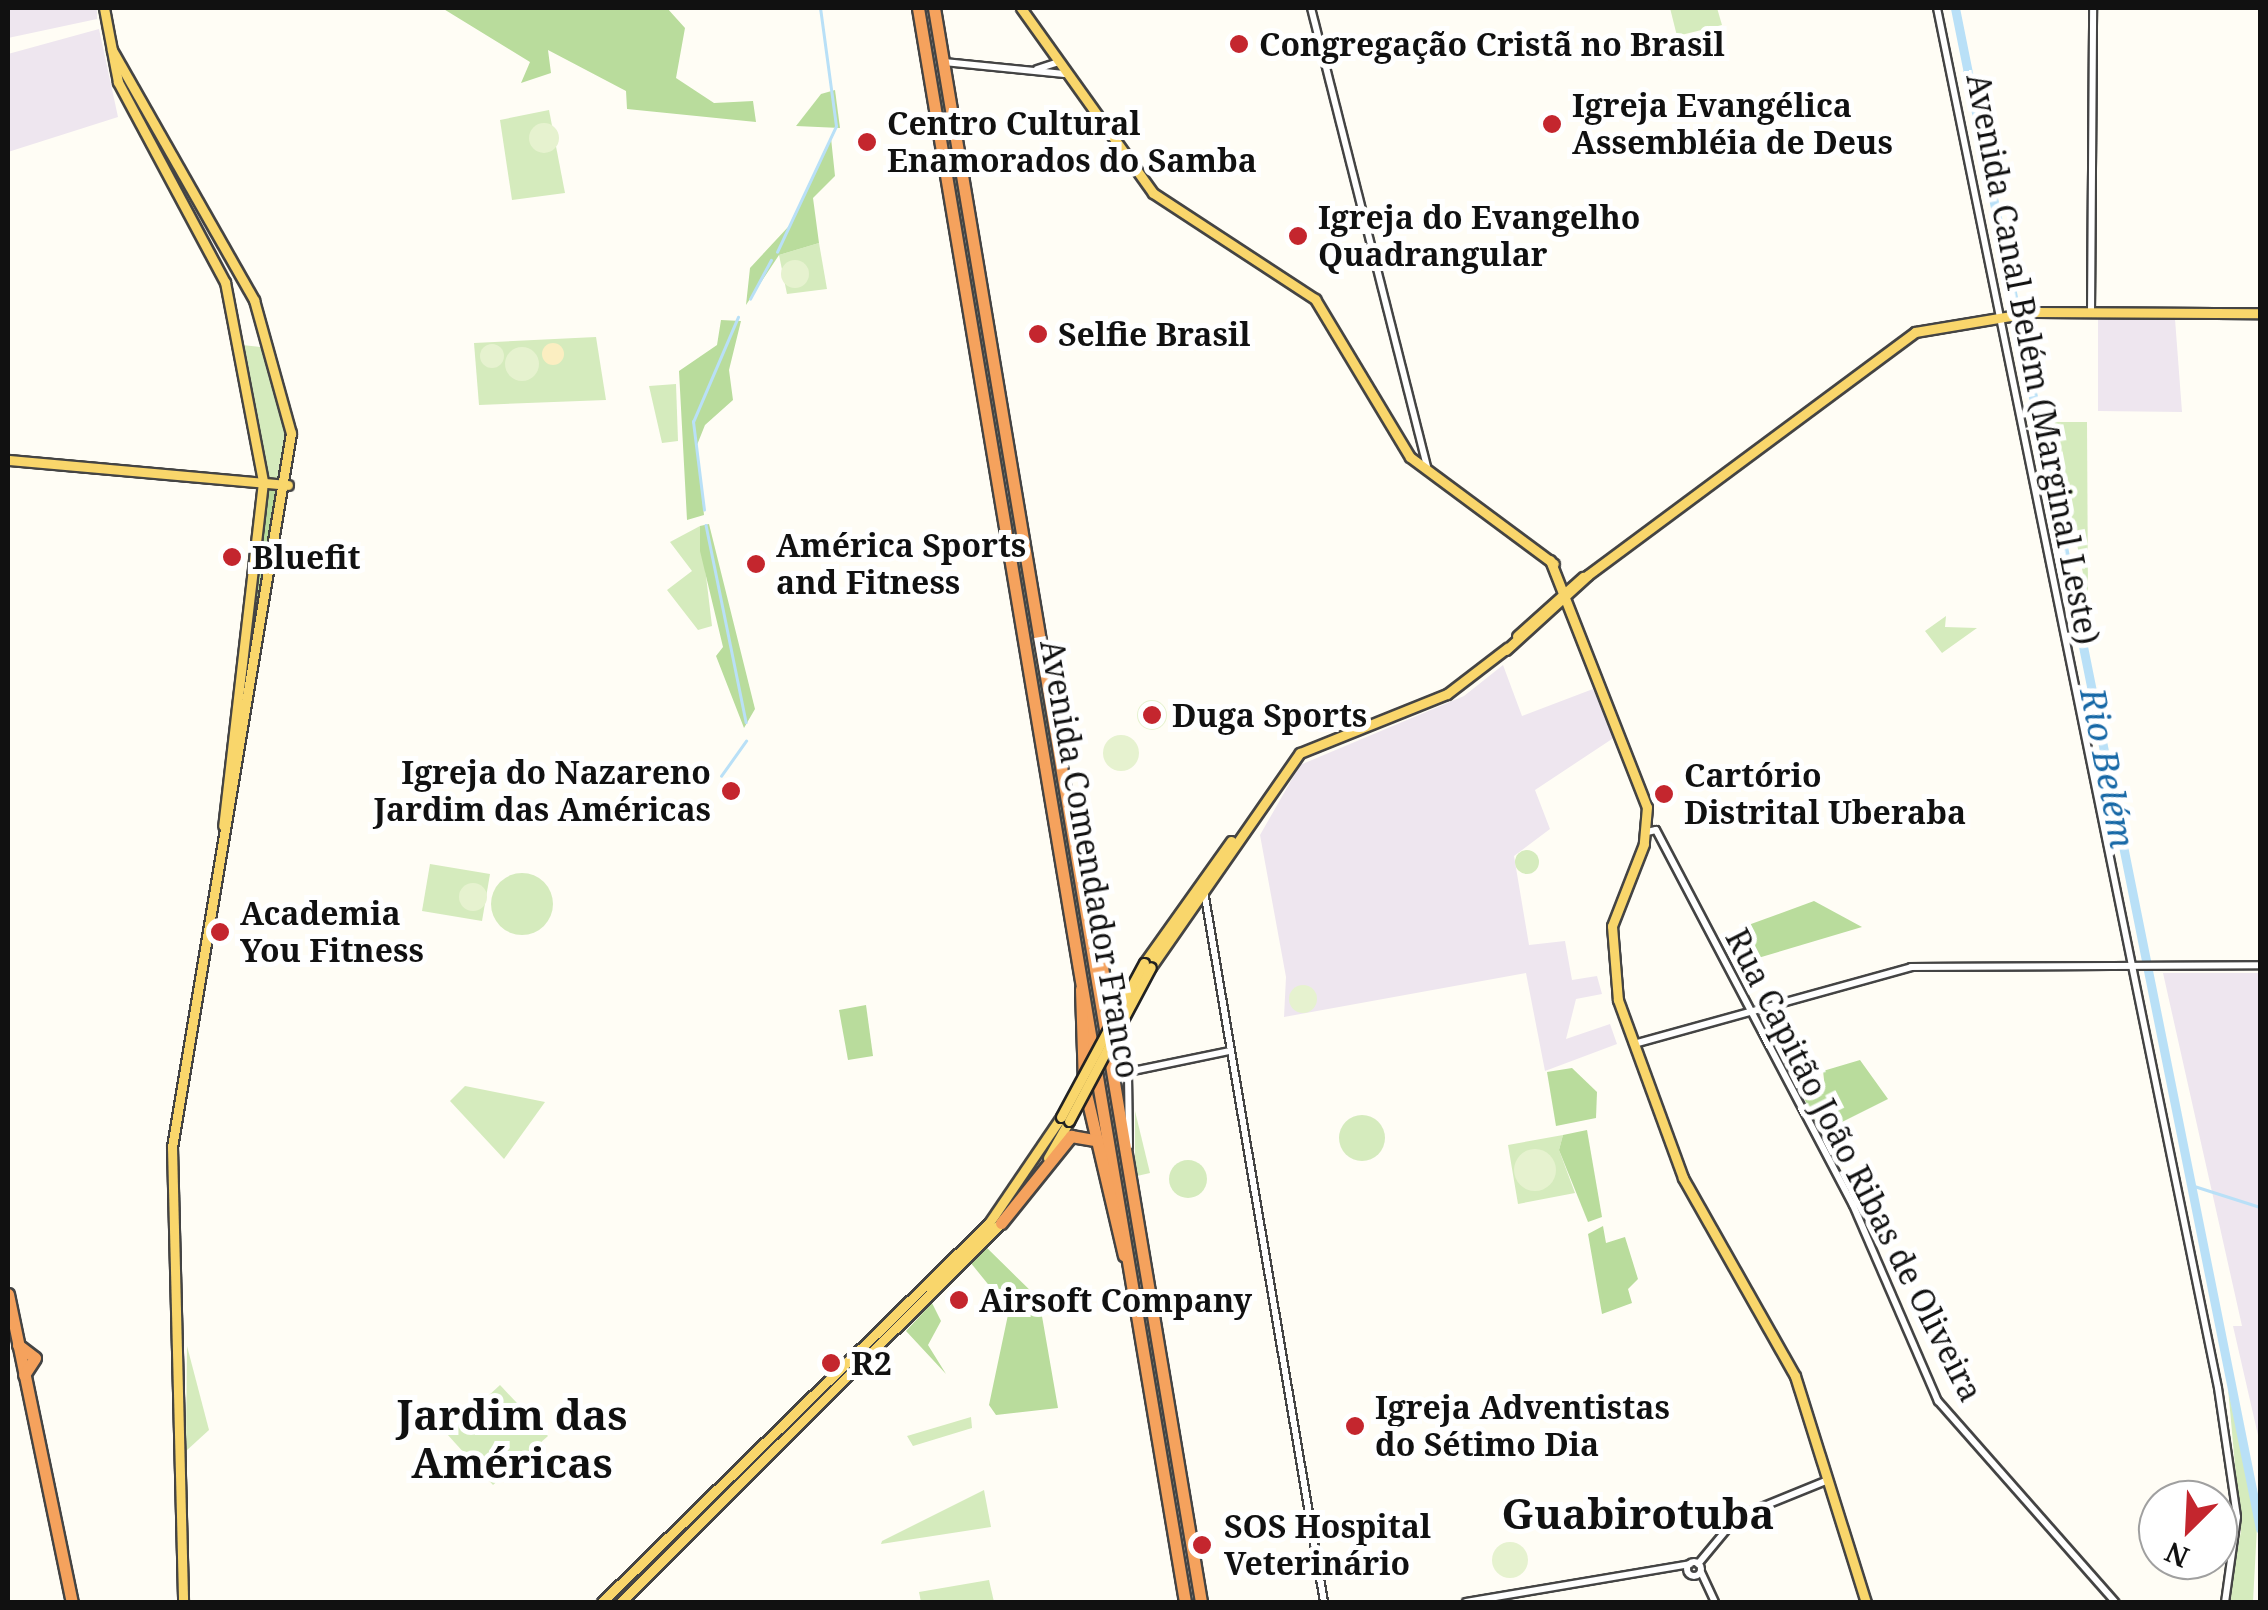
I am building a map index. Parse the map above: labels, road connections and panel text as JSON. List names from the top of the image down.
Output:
{
  "streets": {
    "highway": ["Avenida Comendador Franco"],
    "street": ["Avenida Canal Belém (Marginal Leste)", "Rua Capitão João Ribas de Oliveira"]
  },
  "districts": ["Jardim das Américas", "Guabirotuba"],
  "water": ["Rio Belém"],
  "places": [
    "Congregação Cristã no Brasil",
    "Igreja Evangélica Assembléia de Deus",
    "Centro Cultural Enamorados do Samba",
    "Igreja do Evangelho Quadrangular",
    "Selfie Brasil",
    "Bluefit",
    "América Sports and Fitness",
    "Duga Sports",
    "Igreja do Nazareno Jardim das Américas",
    "Cartório Distrital Uberaba",
    "Academia You Fitness",
    "Airsoft Company",
    "R2",
    "Igreja Adventistas do Sétimo Dia",
    "SOS Hospital Veterinário"
  ],
  "north": "bottom left"
}
